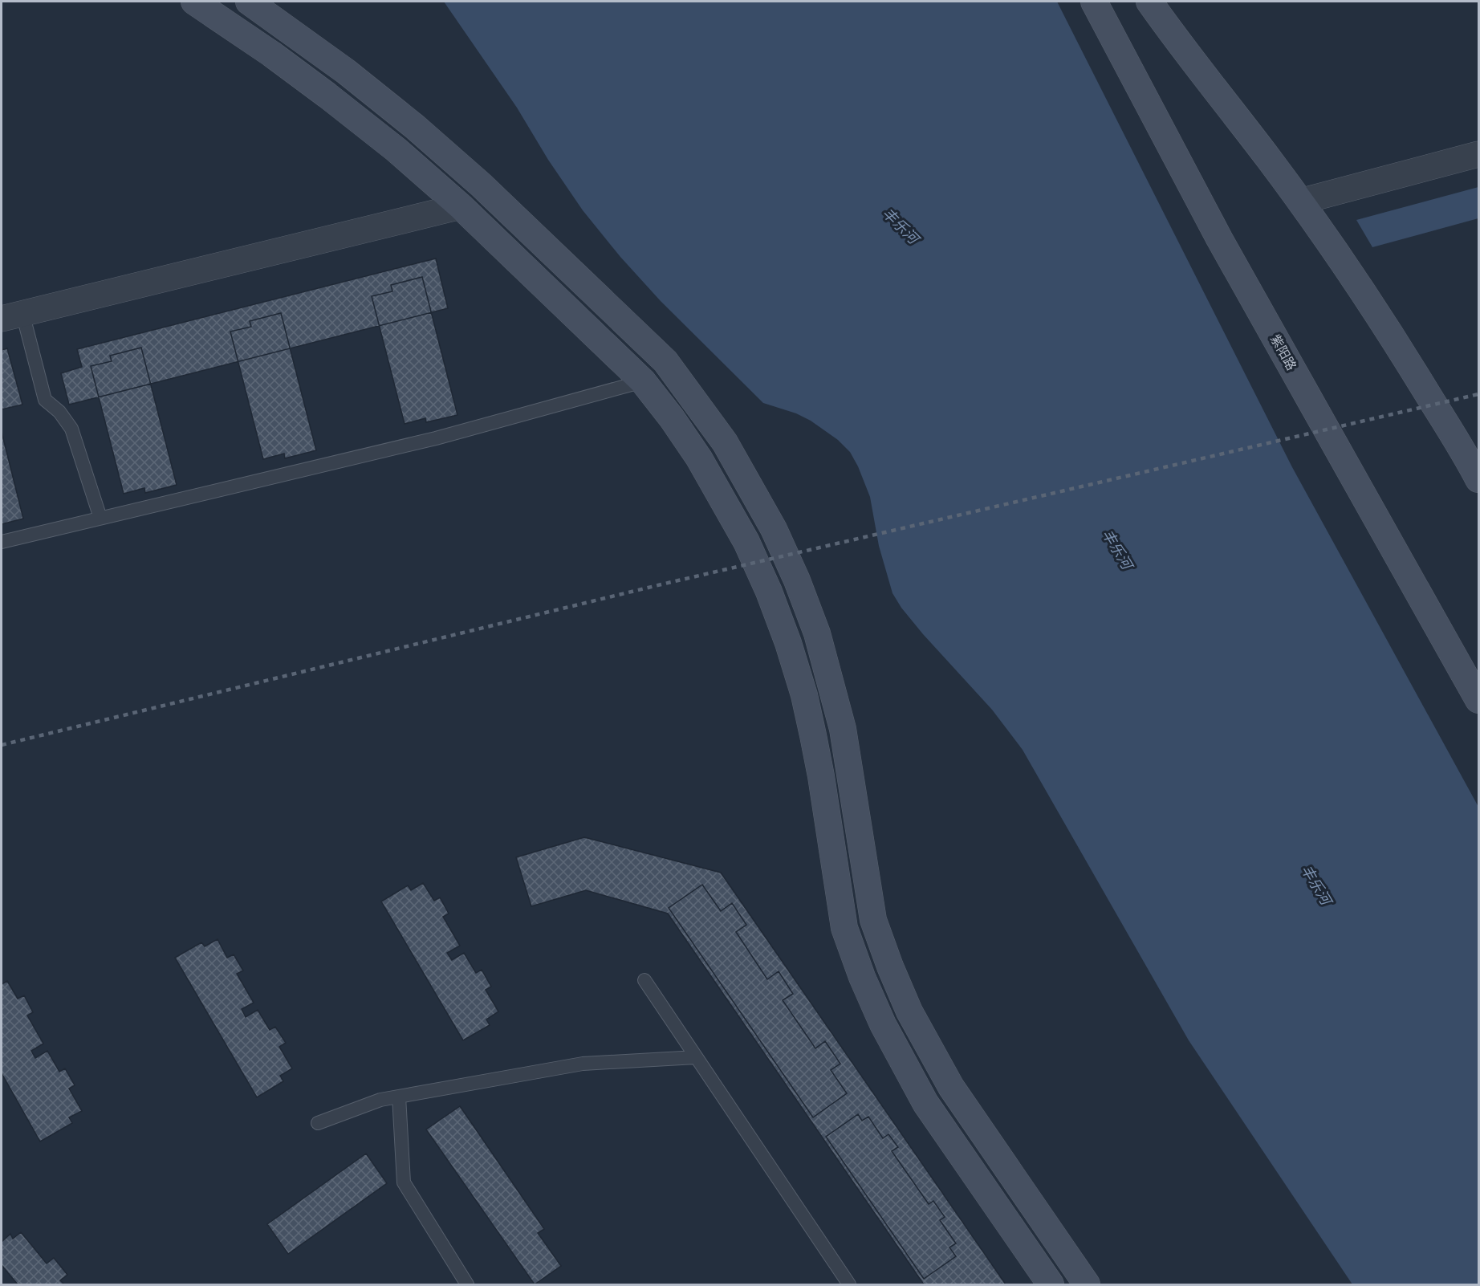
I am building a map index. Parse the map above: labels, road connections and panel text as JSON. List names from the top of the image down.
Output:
{
  "streets": {
    "street": ["紫阳路"]
  },
  "water": ["丰乐河"]
}
